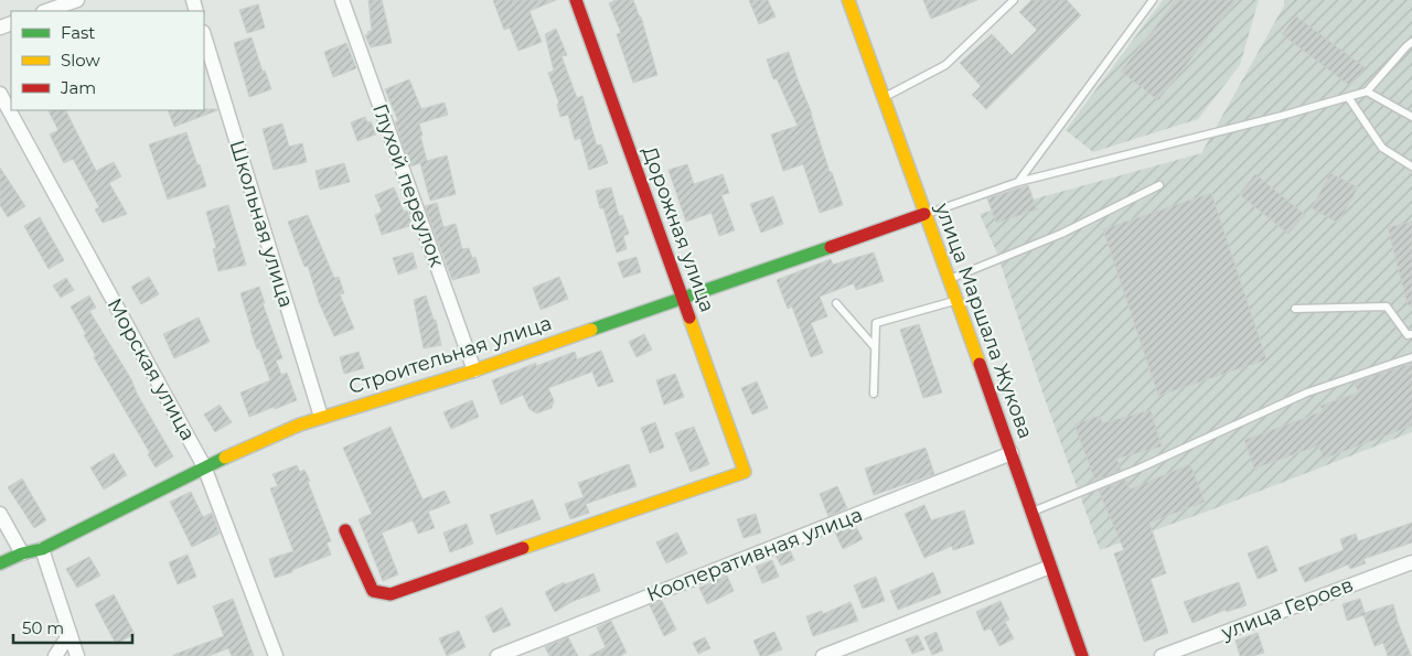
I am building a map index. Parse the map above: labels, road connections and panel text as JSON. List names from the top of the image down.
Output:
{
  "streets": {
    "street": [
      "Глухой переулок",
      "Школьная улица",
      "Дорожная улица",
      "улица Маршала Жукова",
      "Строительная улица",
      "Морская улица",
      "Кооперативная улица",
      "улица Героев"
    ]
  },
  "crossings": [
    ["Глухой переулок", "Строительная улица"],
    ["Школьная улица", "Строительная улица"],
    ["Дорожная улица", "Строительная улица"],
    ["улица Маршала Жукова", "Строительная улица"],
    ["улица Маршала Жукова", "Кооперативная улица"],
    ["Строительная улица", "Морская улица"]
  ],
  "legend": ["Fast", "Slow", "Jam"],
  "scale_bar": "50 m"
}
